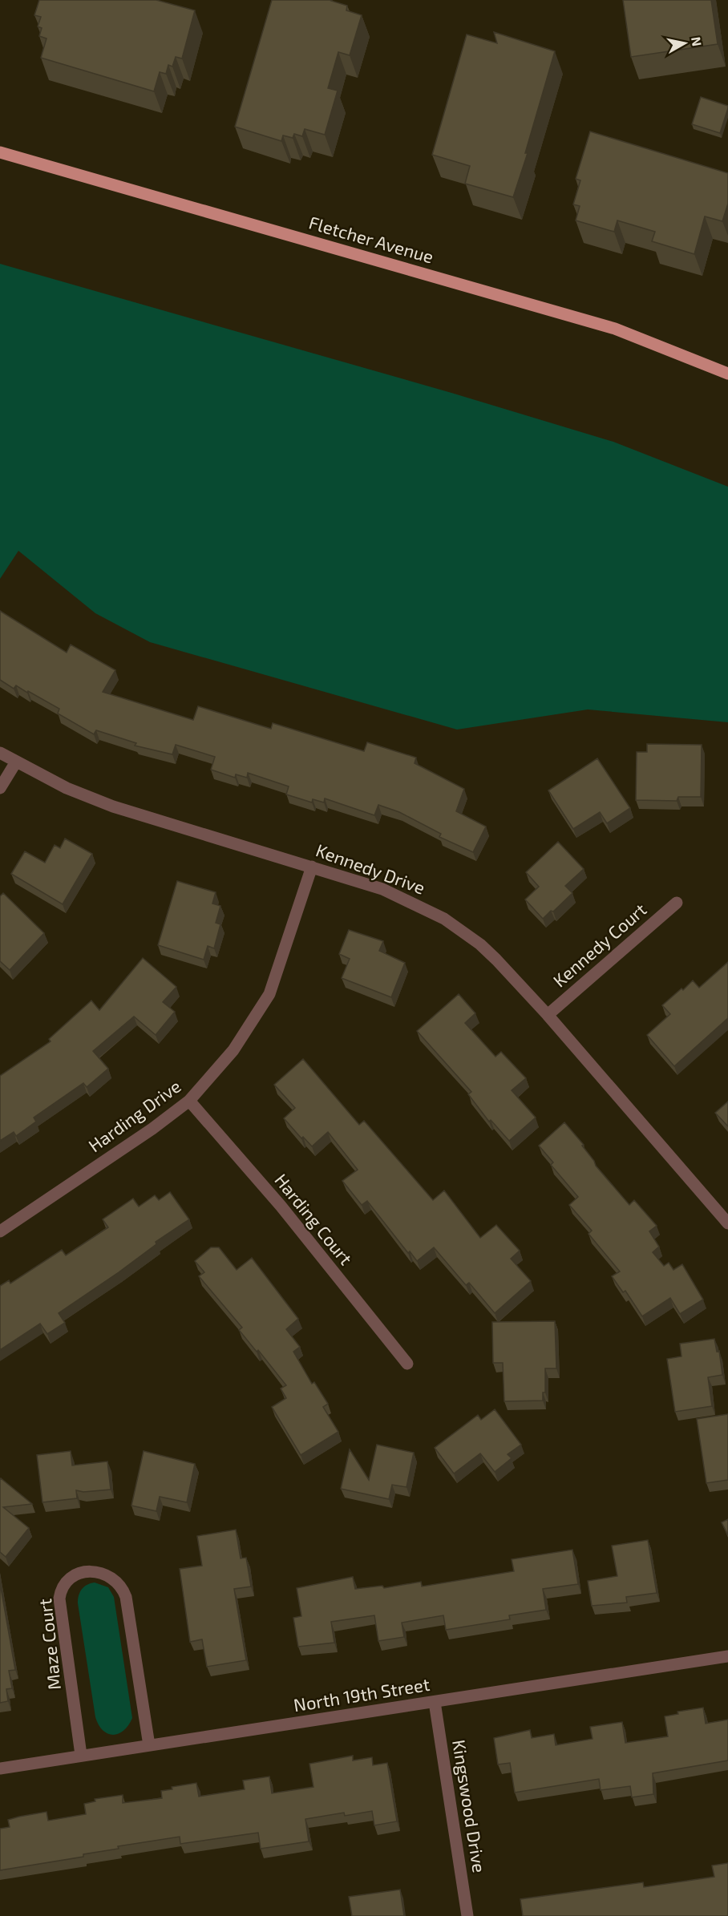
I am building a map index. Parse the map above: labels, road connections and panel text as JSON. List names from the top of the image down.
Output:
{
  "streets": {
    "main road": ["Fletcher Avenue"],
    "street": [
      "Kennedy Drive",
      "Kennedy Court",
      "Harding Drive",
      "Harding Court",
      "Maze Court",
      "North 19th Street",
      "Kingswood Drive"
    ]
  },
  "crossings": [
    ["Kennedy Drive", "Kennedy Court"],
    ["Kennedy Drive", "Harding Drive"],
    ["Harding Drive", "Harding Court"],
    ["Maze Court", "North 19th Street"],
    ["North 19th Street", "Kingswood Drive"]
  ],
  "north": "right"
}
